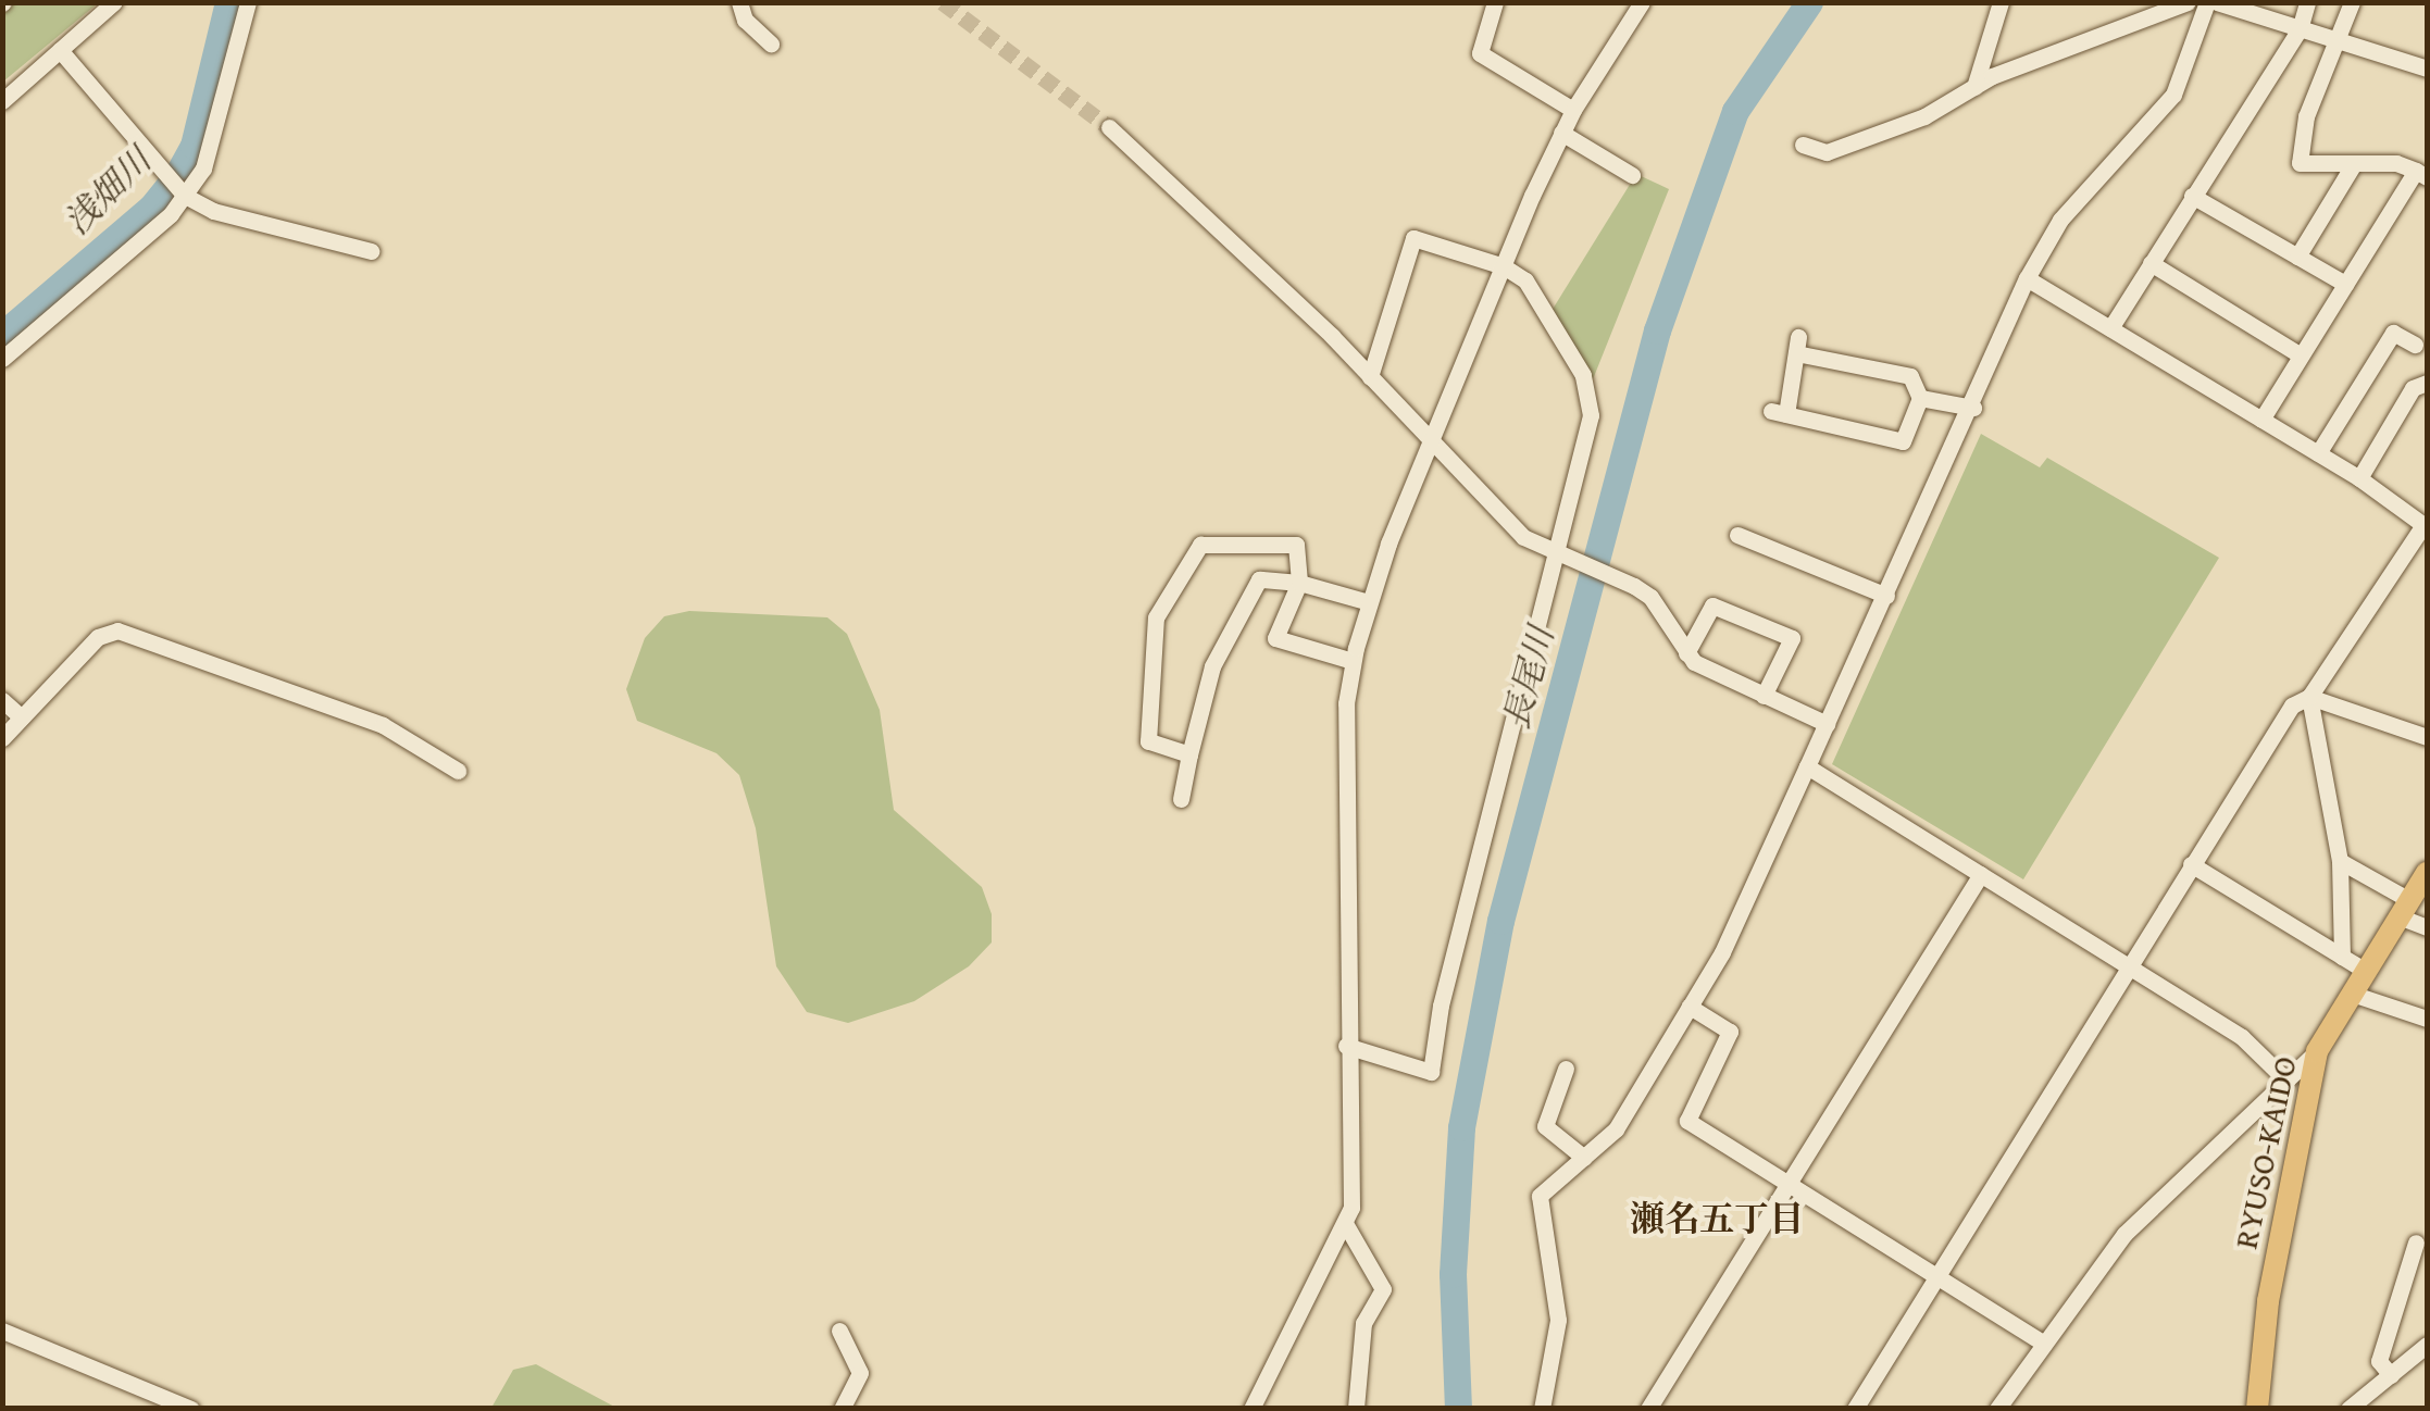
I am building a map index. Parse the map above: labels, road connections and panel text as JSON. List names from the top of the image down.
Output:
{
  "streets": {
    "main road": ["RYUSO-KAIDO"]
  },
  "districts": ["瀬名五丁目"],
  "water": ["浅畑川", "長尾川"]
}
